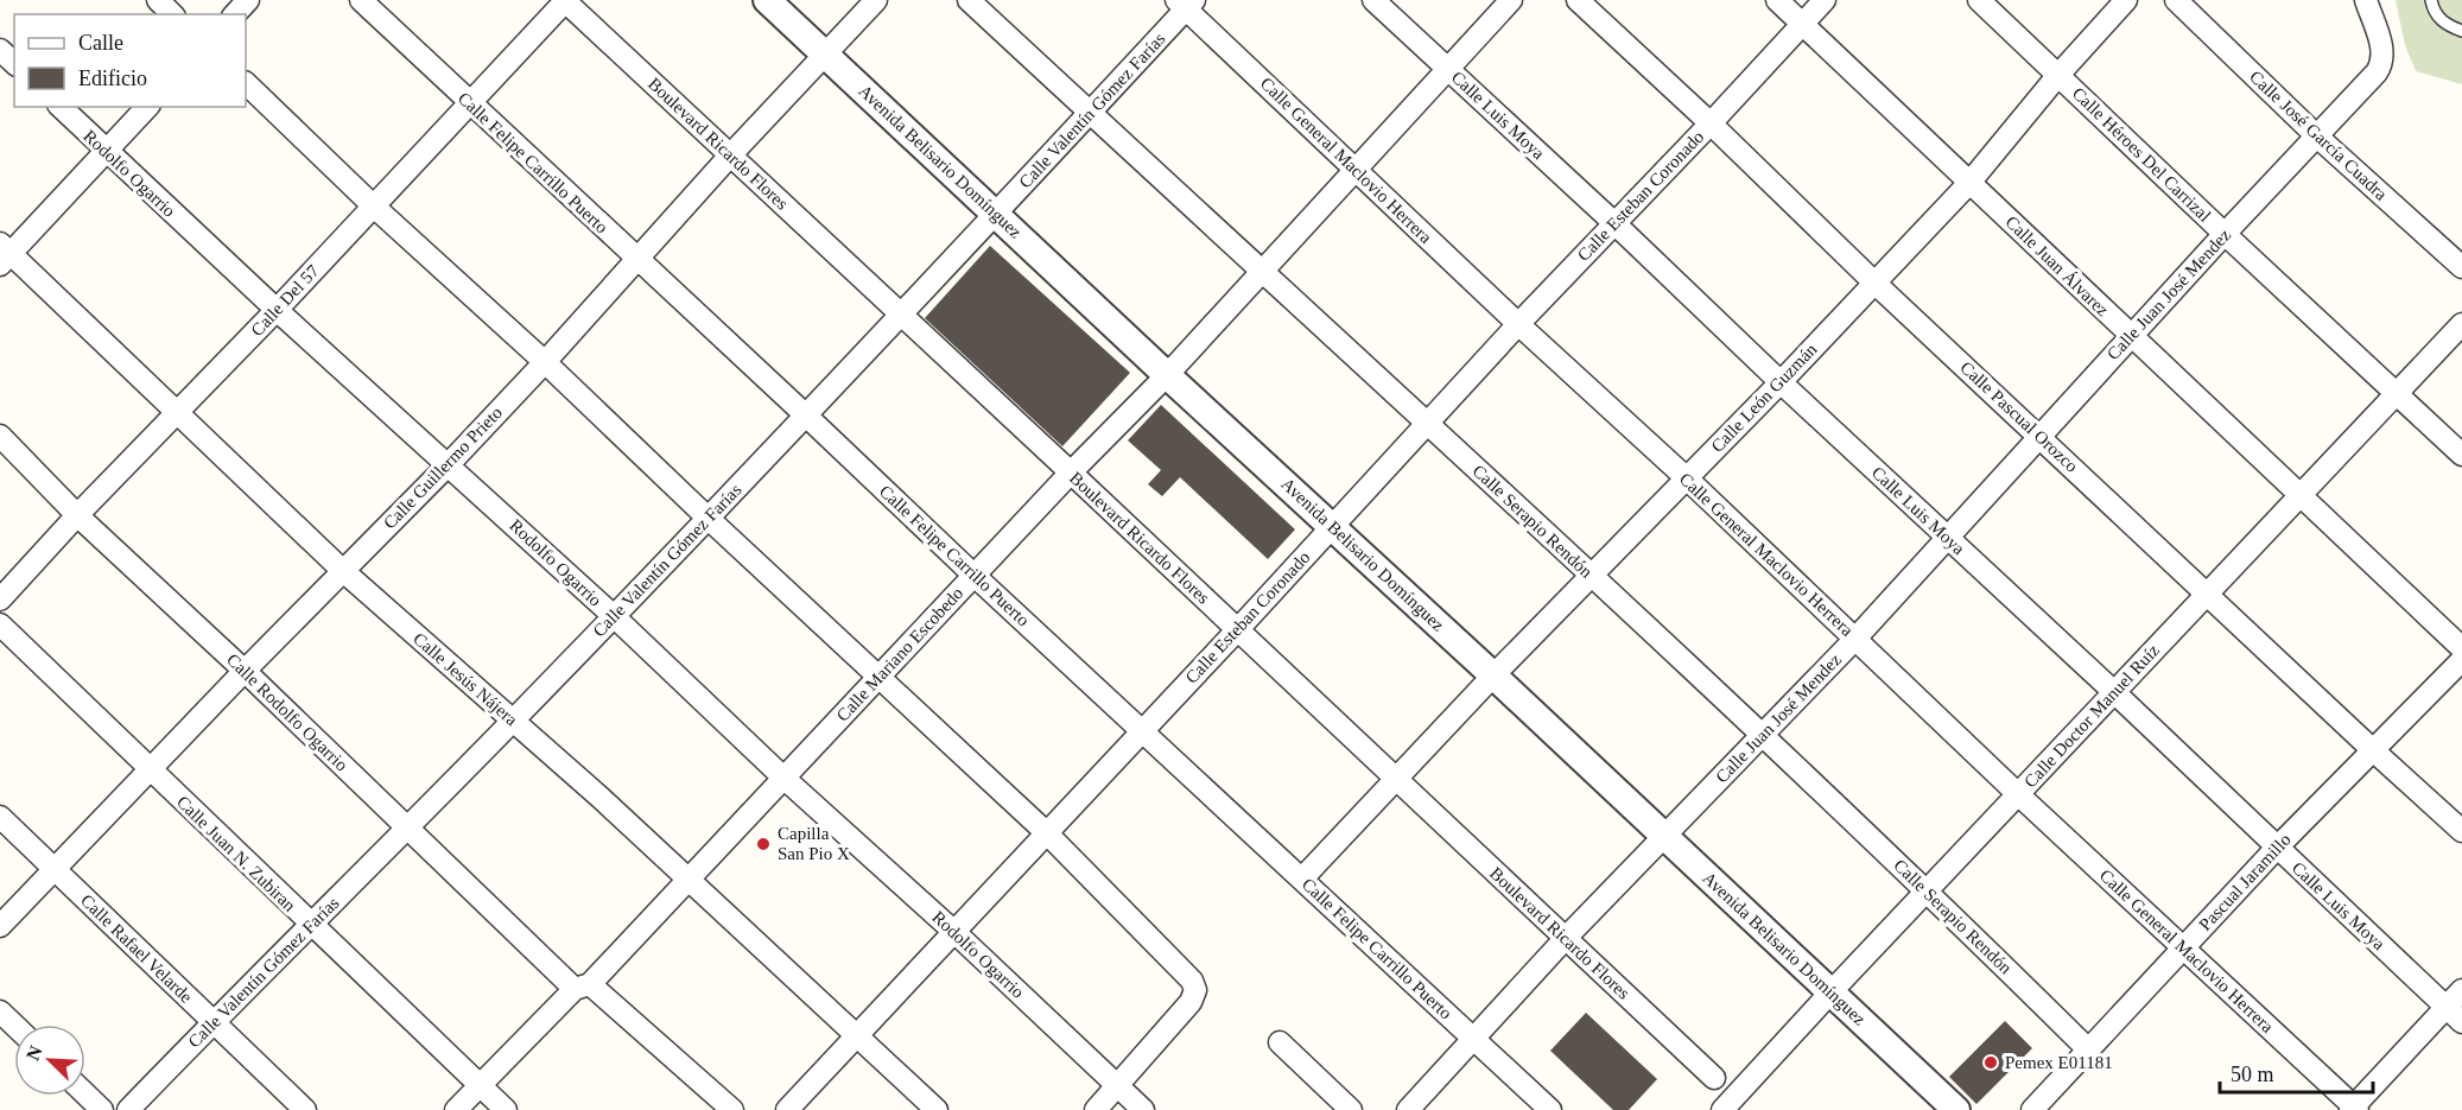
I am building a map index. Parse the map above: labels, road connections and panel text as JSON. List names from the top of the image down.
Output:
{
  "streets": {
    "street": [
      "Calle Valentín Gómez Farías",
      "Calle Luis Moya",
      "Calle José García Cuadra",
      "Boulevard Ricardo Flores",
      "Calle Héroes Del Carrizal",
      "Calle General Maclovio Herrera",
      "Avenida Belisario Domínguez",
      "Calle Felipe Carrillo Puerto",
      "Rodolfo Ogarrio",
      "Calle Esteban Coronado",
      "Calle Juan Álvarez",
      "Calle Juan José Mendez",
      "Calle Del 57",
      "Calle León Guzmán",
      "Calle Pascual Orozco",
      "Calle Guillermo Prieto",
      "Calle Serapio Rendón",
      "Calle Mariano Escobedo",
      "Calle Jesús Nájera",
      "Calle Rodolfo Ogarrio",
      "Calle Doctor Manuel Ruíz",
      "Calle Juan N. Zubiran",
      "Pascual Jaramillo",
      "Calle Rafael Velarde"
    ]
  },
  "crossings": [
    ["Calle Valentín Gómez Farías", "Boulevard Ricardo Flores"],
    ["Calle Valentín Gómez Farías", "Calle General Maclovio Herrera"],
    ["Calle Valentín Gómez Farías", "Avenida Belisario Domínguez"],
    ["Calle Valentín Gómez Farías", "Calle Felipe Carrillo Puerto"],
    ["Calle Valentín Gómez Farías", "Rodolfo Ogarrio"],
    ["Calle Valentín Gómez Farías", "Calle Serapio Rendón"],
    ["Calle Valentín Gómez Farías", "Calle Jesús Nájera"],
    ["Calle Valentín Gómez Farías", "Calle Rodolfo Ogarrio"],
    ["Calle Valentín Gómez Farías", "Calle Juan N. Zubiran"],
    ["Calle Valentín Gómez Farías", "Calle Rafael Velarde"],
    ["Calle Luis Moya", "Calle Esteban Coronado"],
    ["Calle Luis Moya", "Calle Juan José Mendez"],
    ["Calle Luis Moya", "Calle León Guzmán"],
    ["Calle Luis Moya", "Calle Mariano Escobedo"],
    ["Calle Luis Moya", "Calle Doctor Manuel Ruíz"],
    ["Calle Luis Moya", "Pascual Jaramillo"],
    ["Calle José García Cuadra", "Calle Juan José Mendez"],
    ["Boulevard Ricardo Flores", "Calle Esteban Coronado"],
    ["Boulevard Ricardo Flores", "Calle Juan José Mendez"],
    ["Boulevard Ricardo Flores", "Calle Del 57"],
    ["Boulevard Ricardo Flores", "Calle León Guzmán"],
    ["Boulevard Ricardo Flores", "Calle Guillermo Prieto"],
    ["Boulevard Ricardo Flores", "Calle Mariano Escobedo"],
    ["Calle Héroes Del Carrizal", "Calle Juan José Mendez"],
    ["Calle Héroes Del Carrizal", "Calle León Guzmán"],
    ["Calle Héroes Del Carrizal", "Calle Doctor Manuel Ruíz"],
    ["Calle General Maclovio Herrera", "Calle Esteban Coronado"],
    ["Calle General Maclovio Herrera", "Calle Juan José Mendez"],
    ["Calle General Maclovio Herrera", "Calle León Guzmán"],
    ["Calle General Maclovio Herrera", "Calle Mariano Escobedo"],
    ["Calle General Maclovio Herrera", "Calle Doctor Manuel Ruíz"],
    ["Calle General Maclovio Herrera", "Pascual Jaramillo"],
    ["Avenida Belisario Domínguez", "Calle Esteban Coronado"],
    ["Avenida Belisario Domínguez", "Calle Juan José Mendez"],
    ["Avenida Belisario Domínguez", "Calle León Guzmán"],
    ["Avenida Belisario Domínguez", "Calle Guillermo Prieto"],
    ["Avenida Belisario Domínguez", "Calle Mariano Escobedo"],
    ["Avenida Belisario Domínguez", "Calle Doctor Manuel Ruíz"],
    ["Calle Felipe Carrillo Puerto", "Calle Esteban Coronado"],
    ["Calle Felipe Carrillo Puerto", "Calle Juan José Mendez"],
    ["Calle Felipe Carrillo Puerto", "Calle Del 57"],
    ["Calle Felipe Carrillo Puerto", "Calle León Guzmán"],
    ["Calle Felipe Carrillo Puerto", "Calle Guillermo Prieto"],
    ["Calle Felipe Carrillo Puerto", "Calle Mariano Escobedo"],
    ["Rodolfo Ogarrio", "Calle Esteban Coronado"],
    ["Rodolfo Ogarrio", "Calle Del 57"],
    ["Rodolfo Ogarrio", "Calle Guillermo Prieto"],
    ["Rodolfo Ogarrio", "Calle Mariano Escobedo"],
    ["Calle Esteban Coronado", "Calle Juan Álvarez"],
    ["Calle Esteban Coronado", "Calle Pascual Orozco"],
    ["Calle Esteban Coronado", "Calle Serapio Rendón"],
    ["Calle Esteban Coronado", "Calle Jesús Nájera"],
    ["Calle Juan Álvarez", "Calle Juan José Mendez"],
    ["Calle Juan Álvarez", "Calle León Guzmán"],
    ["Calle Juan Álvarez", "Calle Doctor Manuel Ruíz"],
    ["Calle Juan José Mendez", "Calle Pascual Orozco"],
    ["Calle Juan José Mendez", "Calle Serapio Rendón"],
    ["Calle Del 57", "Calle Jesús Nájera"],
    ["Calle Del 57", "Calle Rodolfo Ogarrio"],
    ["Calle León Guzmán", "Calle Pascual Orozco"],
    ["Calle León Guzmán", "Calle Serapio Rendón"],
    ["Calle Pascual Orozco", "Calle Doctor Manuel Ruíz"],
    ["Calle Pascual Orozco", "Pascual Jaramillo"],
    ["Calle Guillermo Prieto", "Calle Jesús Nájera"],
    ["Calle Guillermo Prieto", "Calle Rodolfo Ogarrio"],
    ["Calle Guillermo Prieto", "Calle Juan N. Zubiran"],
    ["Calle Guillermo Prieto", "Calle Rafael Velarde"],
    ["Calle Serapio Rendón", "Calle Mariano Escobedo"],
    ["Calle Serapio Rendón", "Calle Doctor Manuel Ruíz"],
    ["Calle Serapio Rendón", "Pascual Jaramillo"],
    ["Calle Mariano Escobedo", "Calle Jesús Nájera"],
    ["Calle Mariano Escobedo", "Calle Rodolfo Ogarrio"],
    ["Calle Mariano Escobedo", "Calle Juan N. Zubiran"]
  ],
  "places": ["Capilla San Pio X", "Pemex E01181"],
  "legend": ["Calle", "Edificio"],
  "scale_bar": "50 m",
  "north": "top left"
}
